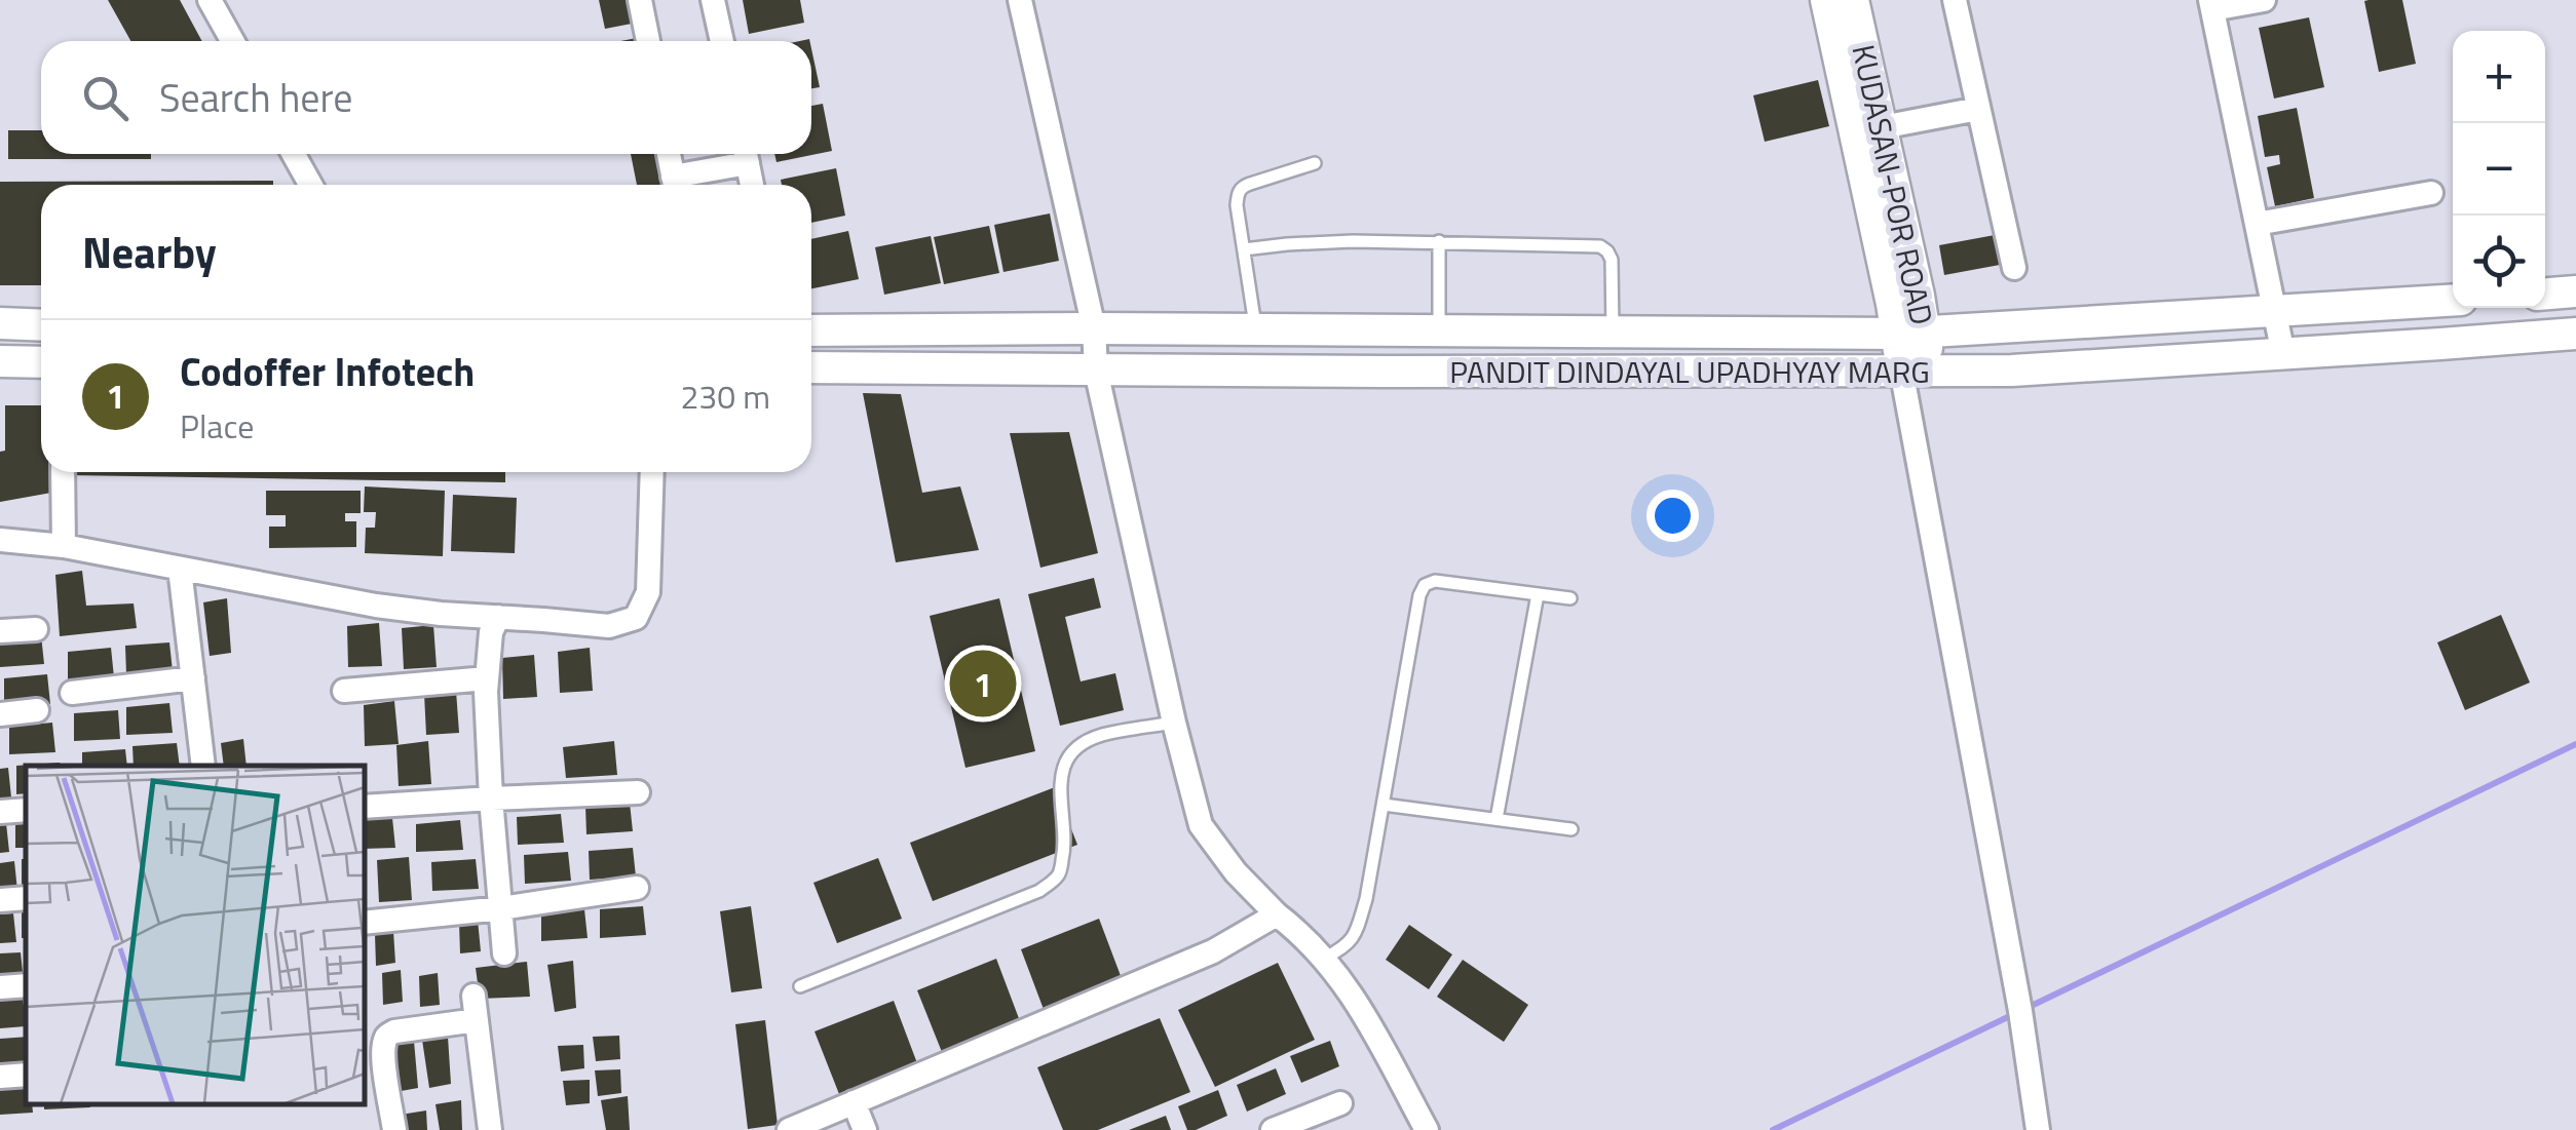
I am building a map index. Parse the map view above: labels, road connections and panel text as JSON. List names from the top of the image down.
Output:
{
  "streets": {
    "street": ["KUDASAN-POR ROAD", "PANDIT DINDAYAL UPADHYAY MARG"]
  },
  "crossings": [
    ["KUDASAN-POR ROAD", "PANDIT DINDAYAL UPADHYAY MARG"]
  ],
  "page": {
    "map_buttons": ["+", "−"],
    "search": "Search here",
    "heading": "Nearby",
    "list": [
      {
        "mark": "1",
        "name": "Codoffer Infotech",
        "note": "Place",
        "value": "230 m"
      }
    ],
    "pins": "1"
  }
}
